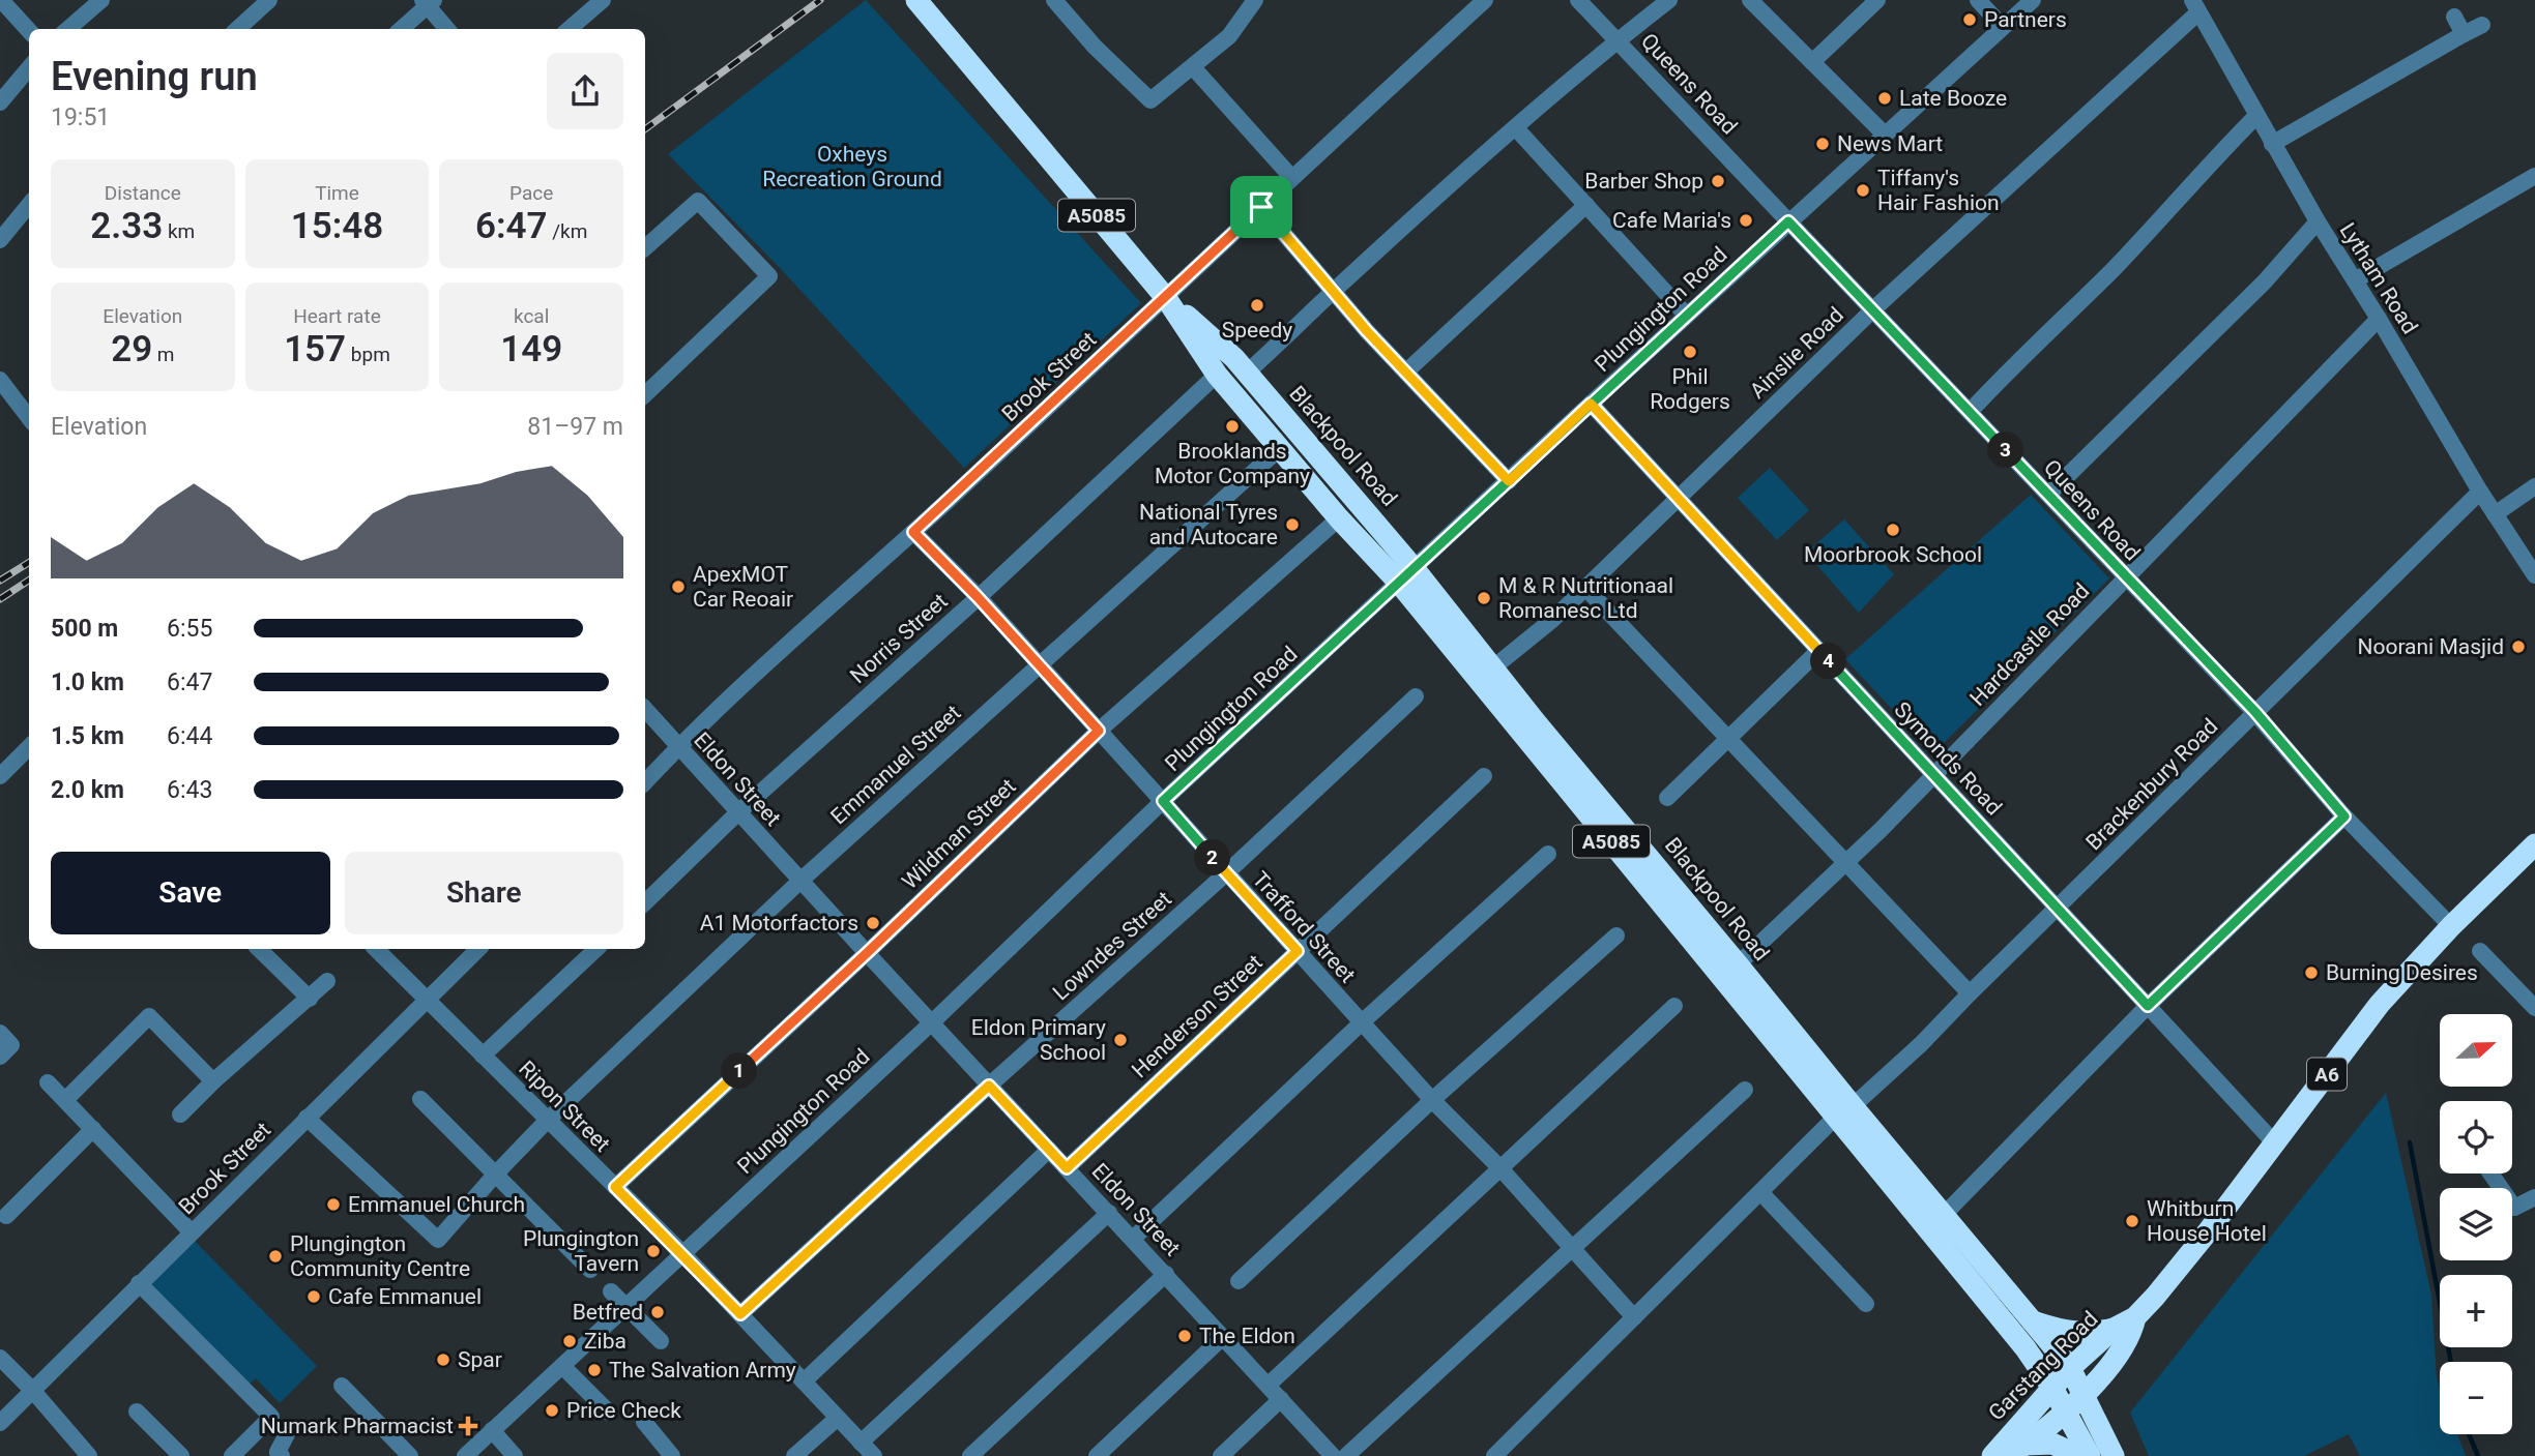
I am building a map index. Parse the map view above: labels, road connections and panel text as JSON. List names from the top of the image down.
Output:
{
  "streets": {
    "highway": [
      "A5085",
      "Blackpool Road",
      "A6",
      "Garstang Road"
    ],
    "street": [
      "Queens Road",
      "Lytham Road",
      "Plungington Road",
      "Ainslie Road",
      "Brook Street",
      "Norris Street",
      "Hardcastle Road",
      "Symonds Road",
      "Emmanuel Street",
      "Eldon Street",
      "Brackenbury Road",
      "Wildman Street",
      "Trafford Street",
      "Lowndes Street",
      "Henderson Street",
      "Ripon Street"
    ]
  },
  "crossings": [
    ["Queens Road", "Plungington Road"],
    ["Queens Road", "Ainslie Road"],
    ["Queens Road", "Hardcastle Road"],
    ["Queens Road", "Brackenbury Road"],
    ["Queens Road", "Garstang Road"],
    ["Lytham Road", "Ainslie Road"],
    ["Lytham Road", "Hardcastle Road"],
    ["Lytham Road", "Brackenbury Road"],
    ["Plungington Road", "Blackpool Road"],
    ["Plungington Road", "Symonds Road"],
    ["Plungington Road", "Eldon Street"],
    ["Plungington Road", "Trafford Street"],
    ["Plungington Road", "Ripon Street"],
    ["Ainslie Road", "Blackpool Road"],
    ["Ainslie Road", "Symonds Road"],
    ["Brook Street", "Blackpool Road"],
    ["Brook Street", "Emmanuel Street"],
    ["Brook Street", "Eldon Street"],
    ["Brook Street", "Trafford Street"],
    ["Brook Street", "Ripon Street"],
    ["Blackpool Road", "Norris Street"],
    ["Blackpool Road", "Hardcastle Road"],
    ["Blackpool Road", "Emmanuel Street"],
    ["Blackpool Road", "Brackenbury Road"],
    ["Blackpool Road", "Wildman Street"],
    ["Blackpool Road", "A6"],
    ["Blackpool Road", "Garstang Road"],
    ["Norris Street", "Eldon Street"],
    ["Norris Street", "Trafford Street"],
    ["Hardcastle Road", "Symonds Road"],
    ["Symonds Road", "Brackenbury Road"],
    ["Symonds Road", "Garstang Road"],
    ["Emmanuel Street", "Eldon Street"],
    ["Emmanuel Street", "Trafford Street"],
    ["Emmanuel Street", "Ripon Street"],
    ["Eldon Street", "Wildman Street"],
    ["Eldon Street", "Lowndes Street"],
    ["Eldon Street", "Henderson Street"],
    ["Brackenbury Road", "Trafford Street"],
    ["Wildman Street", "Trafford Street"],
    ["Wildman Street", "Ripon Street"],
    ["Trafford Street", "Lowndes Street"],
    ["Trafford Street", "Henderson Street"],
    ["Lowndes Street", "Ripon Street"],
    ["A6", "Garstang Road"]
  ],
  "parks": ["Oxheys Recreation Ground"],
  "places": {
    "other": [
      "Partners",
      "Late Booze",
      "News Mart",
      "Barber Shop",
      "Tiffany's Hair Fashion",
      "Cafe Maria's",
      "Speedy",
      "Phil Rodgers",
      "Brooklands Motor Company",
      "National Tyres and Autocare",
      "Moorbrook School",
      "ApexMOT Car Reoair",
      "M & R Nutritionaal Romanesc Ltd",
      "Noorani Masjid",
      "A1 Motorfactors",
      "Burning Desires",
      "Eldon Primary School",
      "Emmanuel Church",
      "Whitburn House Hotel",
      "Plungington Tavern",
      "Plungington Community Centre",
      "Cafe Emmanuel",
      "Betfred",
      "The Eldon",
      "Ziba",
      "Spar",
      "The Salvation Army",
      "Price Check"
    ],
    "health": ["Numark Pharmacist"]
  },
  "north": "right",
  "page": {
    "heading": ["Evening run", "19:51"],
    "stats": [
      ["Distance", "2.33 km"],
      ["Time", "15:48"],
      ["Pace", "6:47 /km"],
      ["Elevation", "29 m"],
      ["Heart rate", "157 bpm"],
      ["kcal", "149"]
    ],
    "chart": ["Elevation", "81–97 m"],
    "pins": [
      "3",
      "4",
      "2",
      "1"
    ],
    "list": [
      {
        "name": "500 m",
        "note": "6:55"
      },
      {
        "name": "1.0 km",
        "note": "6:47"
      },
      {
        "name": "1.5 km",
        "note": "6:44"
      },
      {
        "name": "2.0 km",
        "note": "6:43"
      }
    ],
    "buttons": ["Save", "Share"],
    "map_buttons": ["+", "−"]
  }
}
